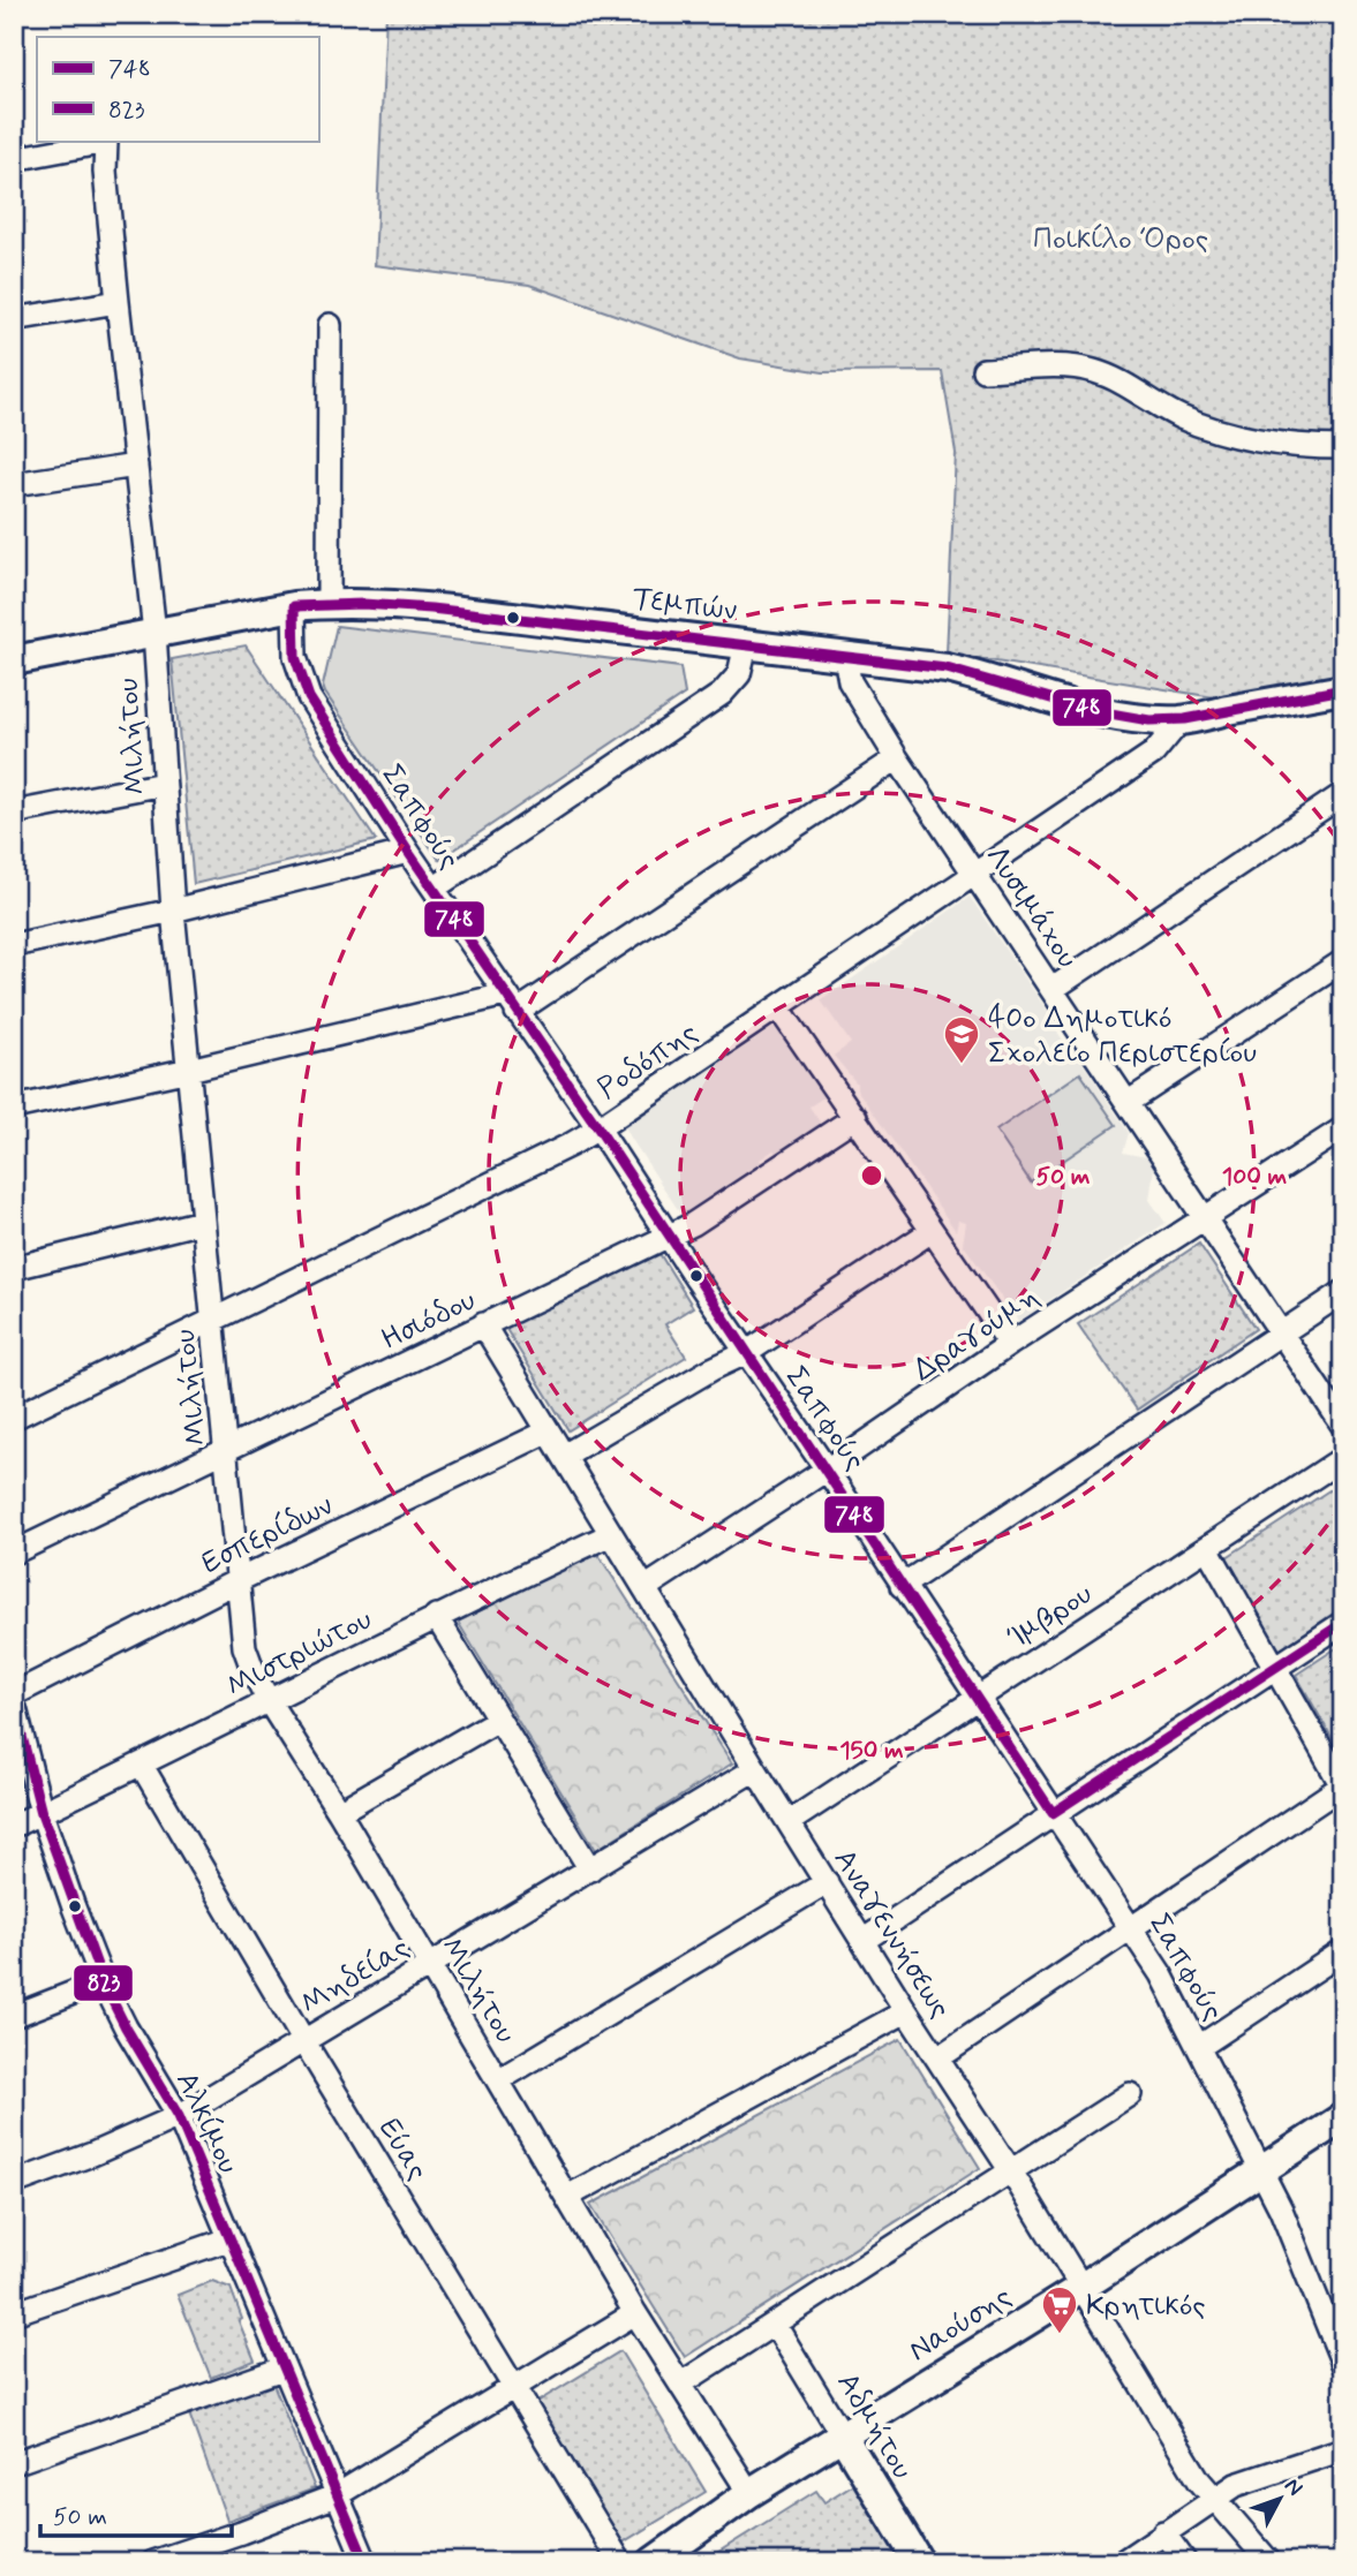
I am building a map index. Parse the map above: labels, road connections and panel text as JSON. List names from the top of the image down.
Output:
{
  "streets": {
    "street": [
      "Τεμπών",
      "Μιλήτου",
      "Σαπφούς",
      "Λυσιμάχου",
      "Ροδόπης",
      "Ησιόδου",
      "Δραγούμη",
      "Εσπερίδων",
      "Ίμβρου",
      "Μιστριώτου",
      "Αναγεννήσεως",
      "Μηδείας",
      "Αλκίμου",
      "Εύας",
      "Ναούσης",
      "Αδμήτου"
    ]
  },
  "crossings": [
    ["Τεμπών", "Μιλήτου"],
    ["Τεμπών", "Σαπφούς"],
    ["Τεμπών", "Λυσιμάχου"],
    ["Τεμπών", "Ροδόπης"],
    ["Μιλήτου", "Ροδόπης"],
    ["Μιλήτου", "Ησιόδου"],
    ["Μιλήτου", "Εσπερίδων"],
    ["Μιλήτου", "Μιστριώτου"],
    ["Μιλήτου", "Μηδείας"],
    ["Μιλήτου", "Ναούσης"],
    ["Σαπφούς", "Ροδόπης"],
    ["Σαπφούς", "Ησιόδου"],
    ["Σαπφούς", "Δραγούμη"],
    ["Σαπφούς", "Ίμβρου"],
    ["Σαπφούς", "Ναούσης"],
    ["Λυσιμάχου", "Ροδόπης"],
    ["Λυσιμάχου", "Δραγούμη"],
    ["Ησιόδου", "Αναγεννήσεως"],
    ["Δραγούμη", "Αναγεννήσεως"],
    ["Εσπερίδων", "Αναγεννήσεως"],
    ["Ίμβρου", "Αναγεννήσεως"],
    ["Μιστριώτου", "Αναγεννήσεως"],
    ["Μιστριώτου", "Αλκίμου"],
    ["Μιστριώτου", "Εύας"],
    ["Αναγεννήσεως", "Μηδείας"],
    ["Αναγεννήσεως", "Ναούσης"],
    ["Μηδείας", "Αλκίμου"],
    ["Μηδείας", "Εύας"],
    ["Ναούσης", "Αδμήτου"]
  ],
  "parks": ["Ποικίλο Όρος"],
  "places": {
    "school or university": ["40ο Δημοτικό Σχολείο Περιστερίου"],
    "supermarket": ["Κρητικός"]
  },
  "lines": ["transit line 748", "transit line 823"],
  "legend": ["748", "823"],
  "scale_bar": "50 m",
  "north": "top right",
  "rings": ["50 m", "100 m", "150 m"]
}
